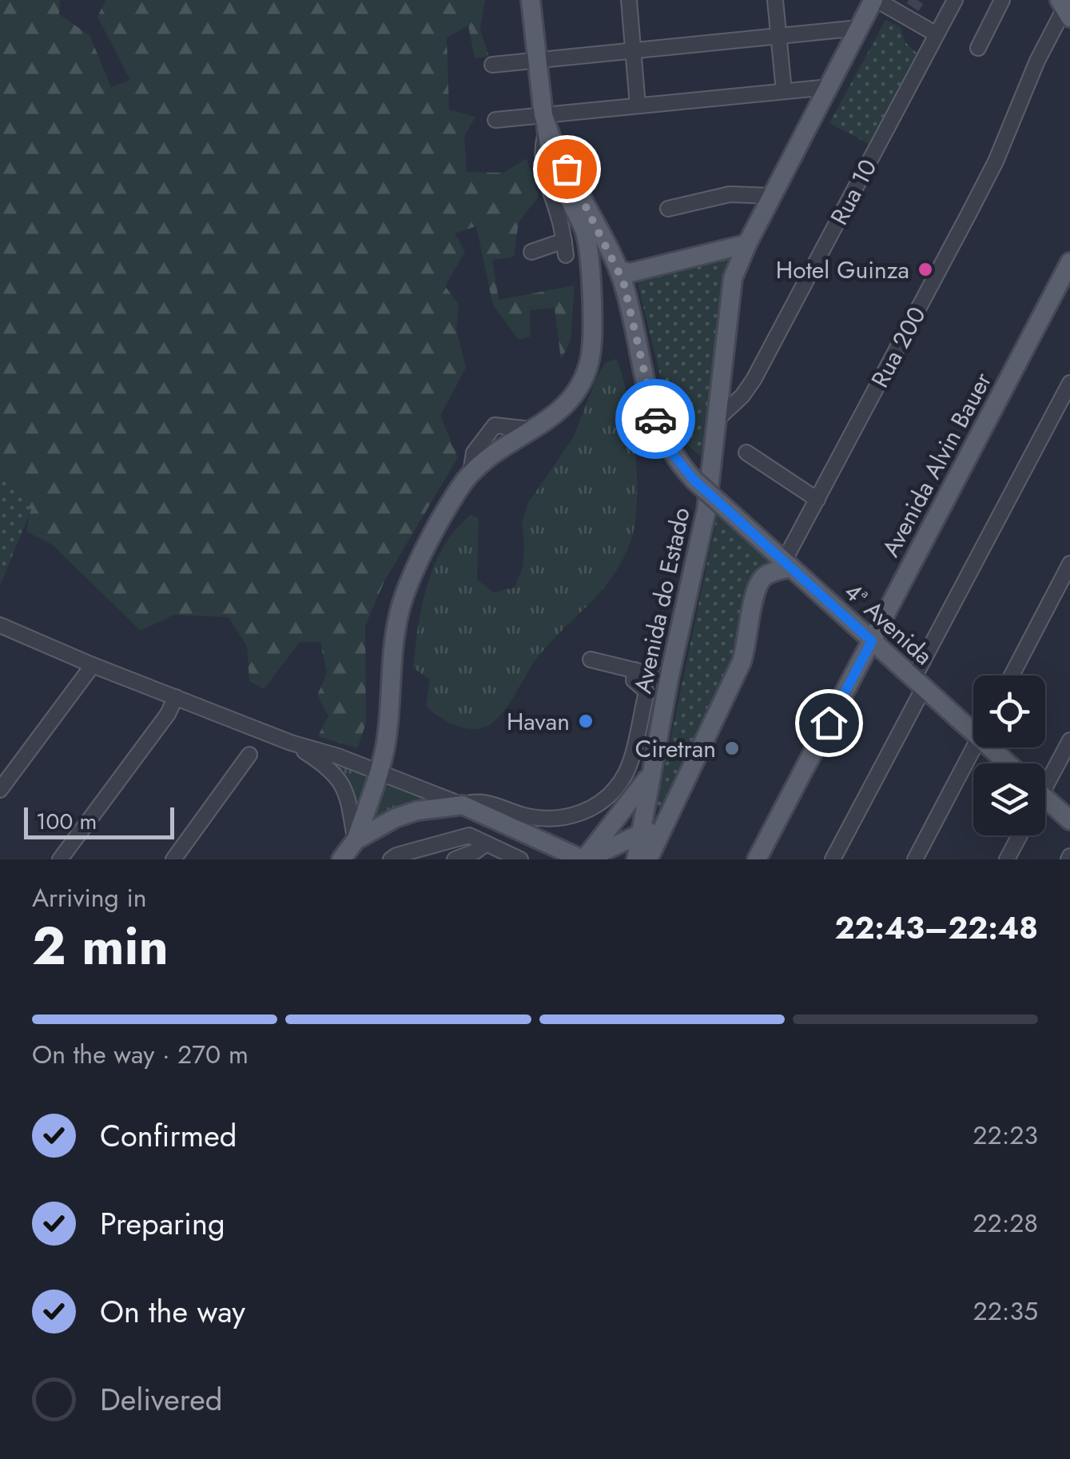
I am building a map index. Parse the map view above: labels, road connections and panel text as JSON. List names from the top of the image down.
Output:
{
  "streets": {
    "main road": ["Avenida Alvin Bauer", "Avenida do Estado", "4ª Avenida"],
    "street": ["Rua 10", "Rua 200"]
  },
  "crossings": [
    ["Rua 10", "Avenida do Estado"],
    ["Rua 200", "4ª Avenida"],
    ["Avenida Alvin Bauer", "4ª Avenida"]
  ],
  "places": ["Hotel Guinza", "Havan", "Ciretran"],
  "scale_bar": "100 m",
  "page": {
    "scale": "100 m",
    "heading": ["2 min", "Arriving in", "22:43–22:48"],
    "bar": "On the way · 270 m",
    "list": [
      ["Confirmed", "22:23"],
      ["Preparing", "22:28"],
      ["On the way", "22:35"],
      "Delivered"
    ]
  }
}
